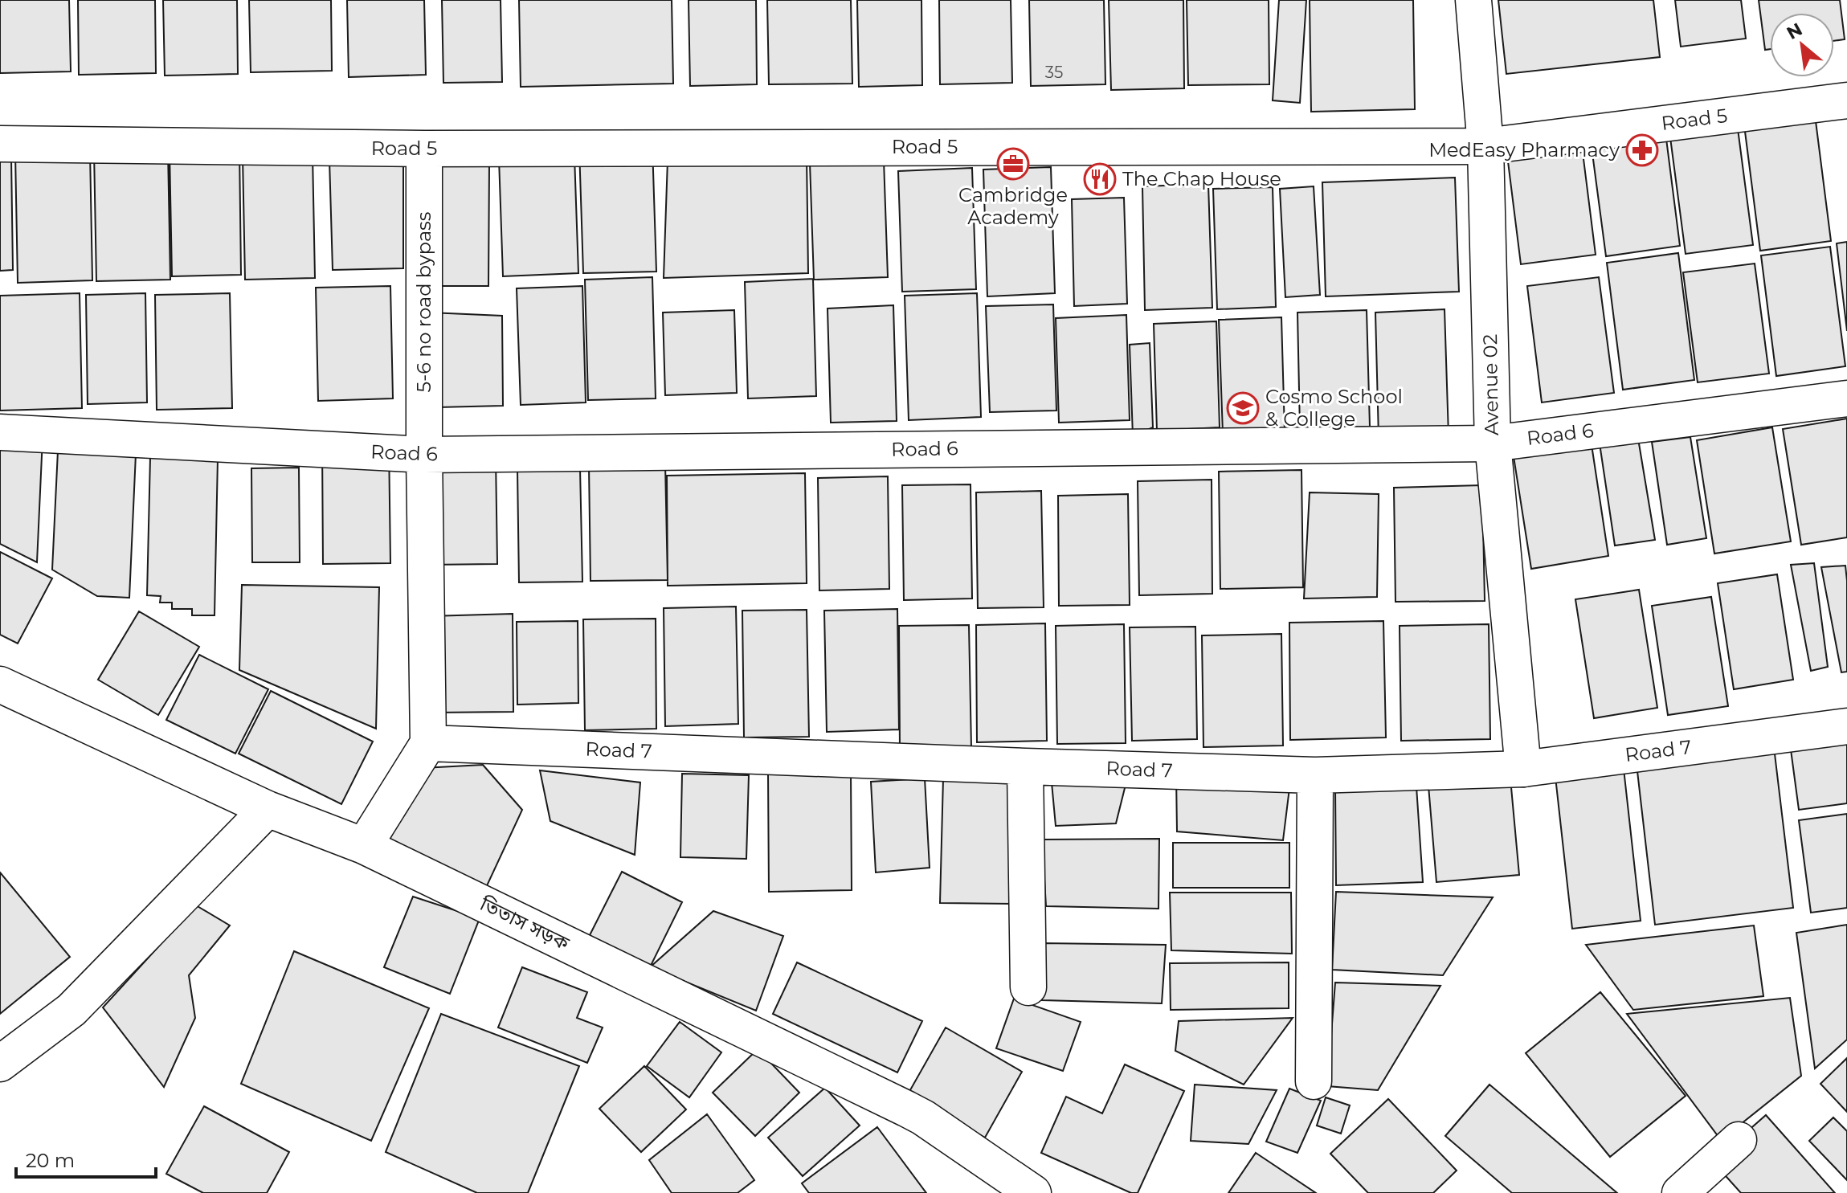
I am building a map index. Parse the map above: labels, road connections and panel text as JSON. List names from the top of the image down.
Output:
{
  "streets": {
    "street": [
      "Road 5",
      "5-6 no road bypass",
      "Avenue 02",
      "Road 6",
      "Road 7",
      "তিতাস সড়ক"
    ]
  },
  "crossings": [
    ["Road 5", "5-6 no road bypass"],
    ["Road 5", "Avenue 02"],
    ["5-6 no road bypass", "Road 6"],
    ["5-6 no road bypass", "Road 7"],
    ["Avenue 02", "Road 6"],
    ["Avenue 02", "Road 7"]
  ],
  "places": {
    "pharmacy": ["MedEasy Pharmacy"],
    "office": ["Cambridge Academy"],
    "restaurant": ["The Chap House"],
    "school or university": ["Cosmo School & College"]
  },
  "house_numbers": ["35"],
  "scale_bar": "20 m",
  "north": "top left"
}
